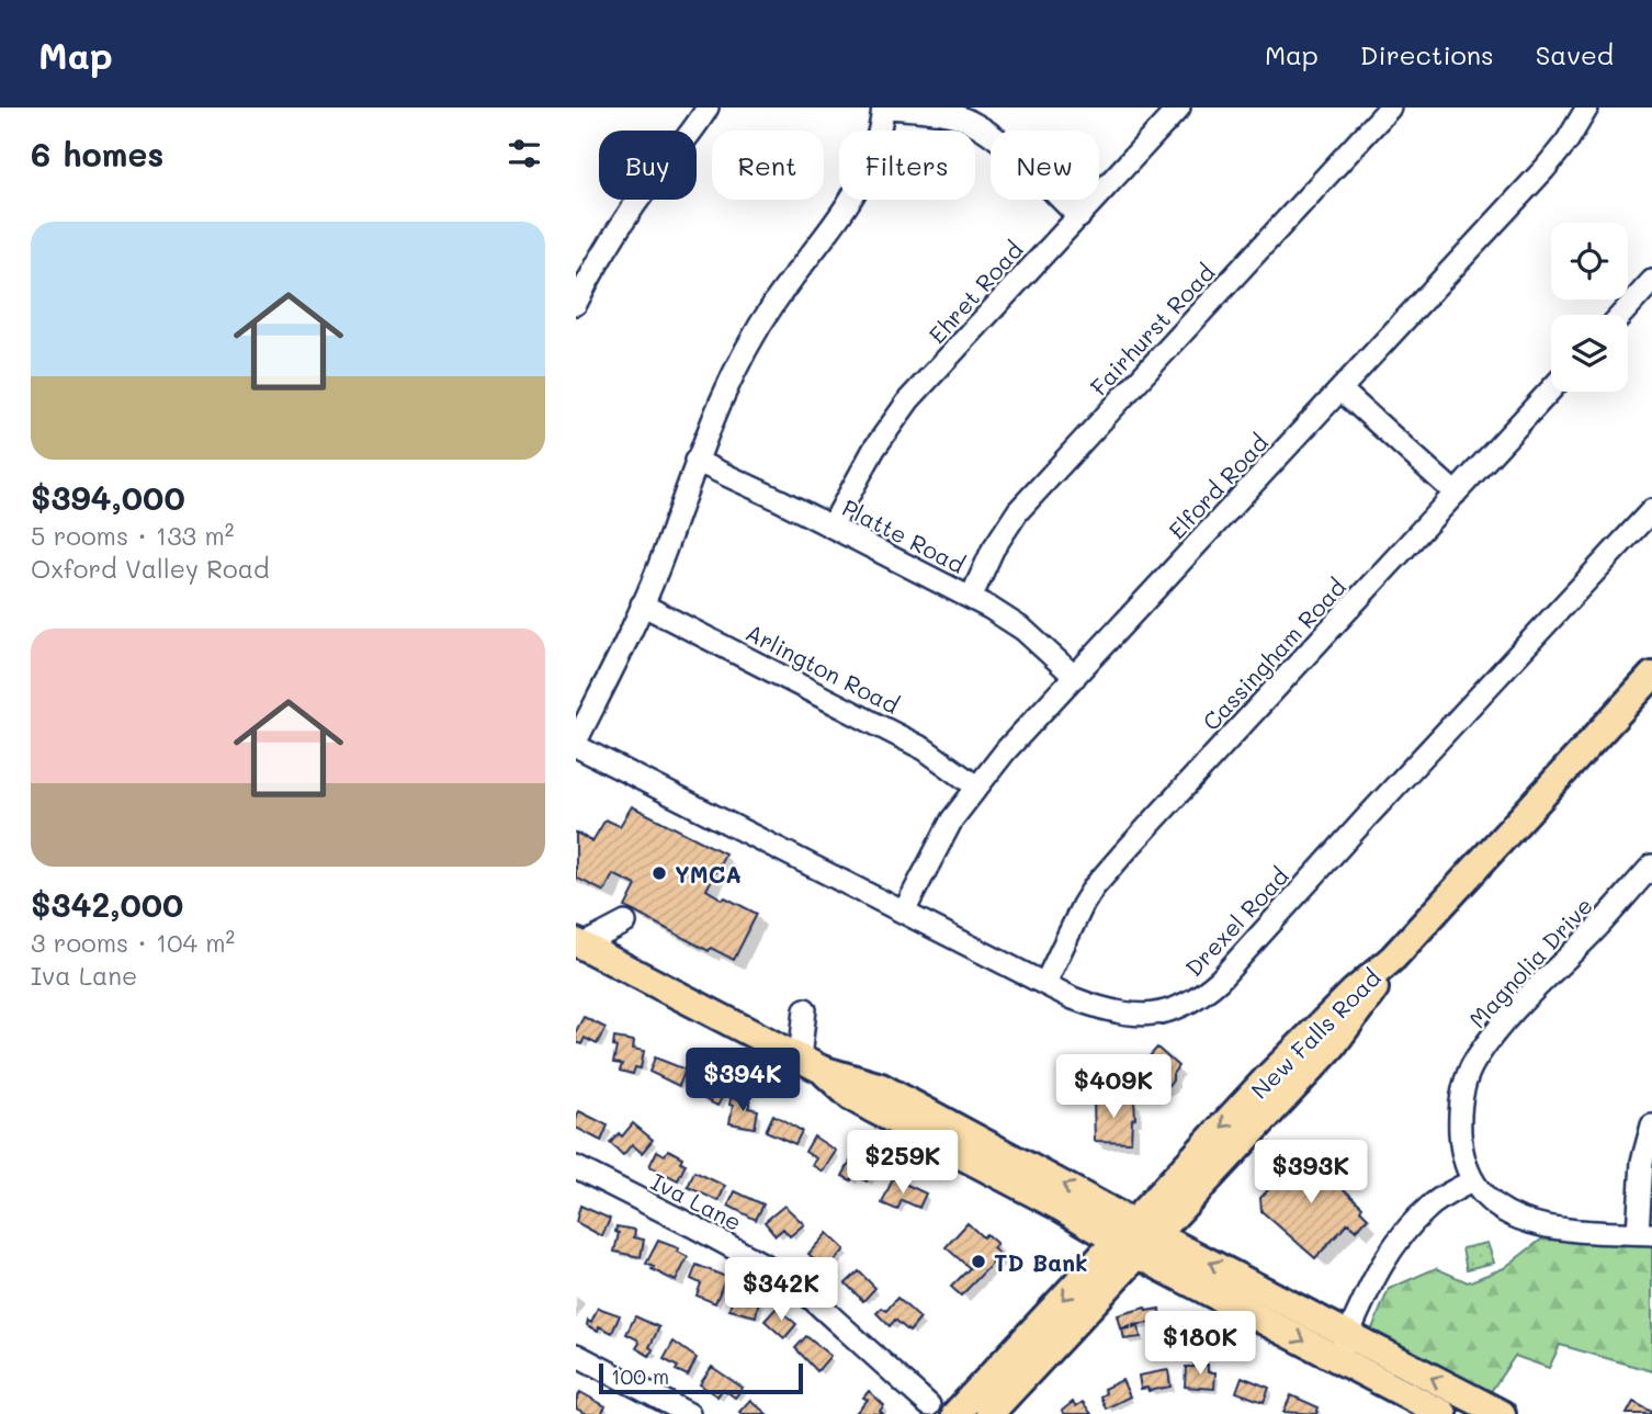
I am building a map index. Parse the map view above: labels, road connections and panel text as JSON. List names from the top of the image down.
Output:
{
  "streets": {
    "main road": ["New Falls Road"],
    "street": [
      "Ehret Road",
      "Fairhurst Road",
      "Elford Road",
      "Platte Road",
      "Cassingham Road",
      "Arlington Road",
      "Drexel Road",
      "Magnolia Drive",
      "Iva Lane"
    ]
  },
  "crossings": [
    ["Ehret Road", "Platte Road"],
    ["Fairhurst Road", "Platte Road"],
    ["Elford Road", "Platte Road"],
    ["Elford Road", "Arlington Road"],
    ["Elford Road", "Drexel Road"],
    ["Cassingham Road", "Drexel Road"]
  ],
  "places": ["YMCA", "TD Bank"],
  "scale_bar": "100 m",
  "page": {
    "header": "Map",
    "nav": ["Map", "Directions", "Saved"],
    "heading": "6 homes",
    "chip": [
      "Buy",
      "Rent",
      "Filters",
      "New"
    ],
    "list": [
      {
        "name": "$394,000",
        "note": "5 rooms · 133 m² · Oxford Valley Road"
      },
      {
        "name": "$342,000",
        "note": "3 rooms · 104 m² · Iva Lane"
      }
    ],
    "price": [
      "$394K",
      "$409K",
      "$259K",
      "$393K",
      "$342K",
      "$180K"
    ],
    "scale": "100 m"
  }
}
